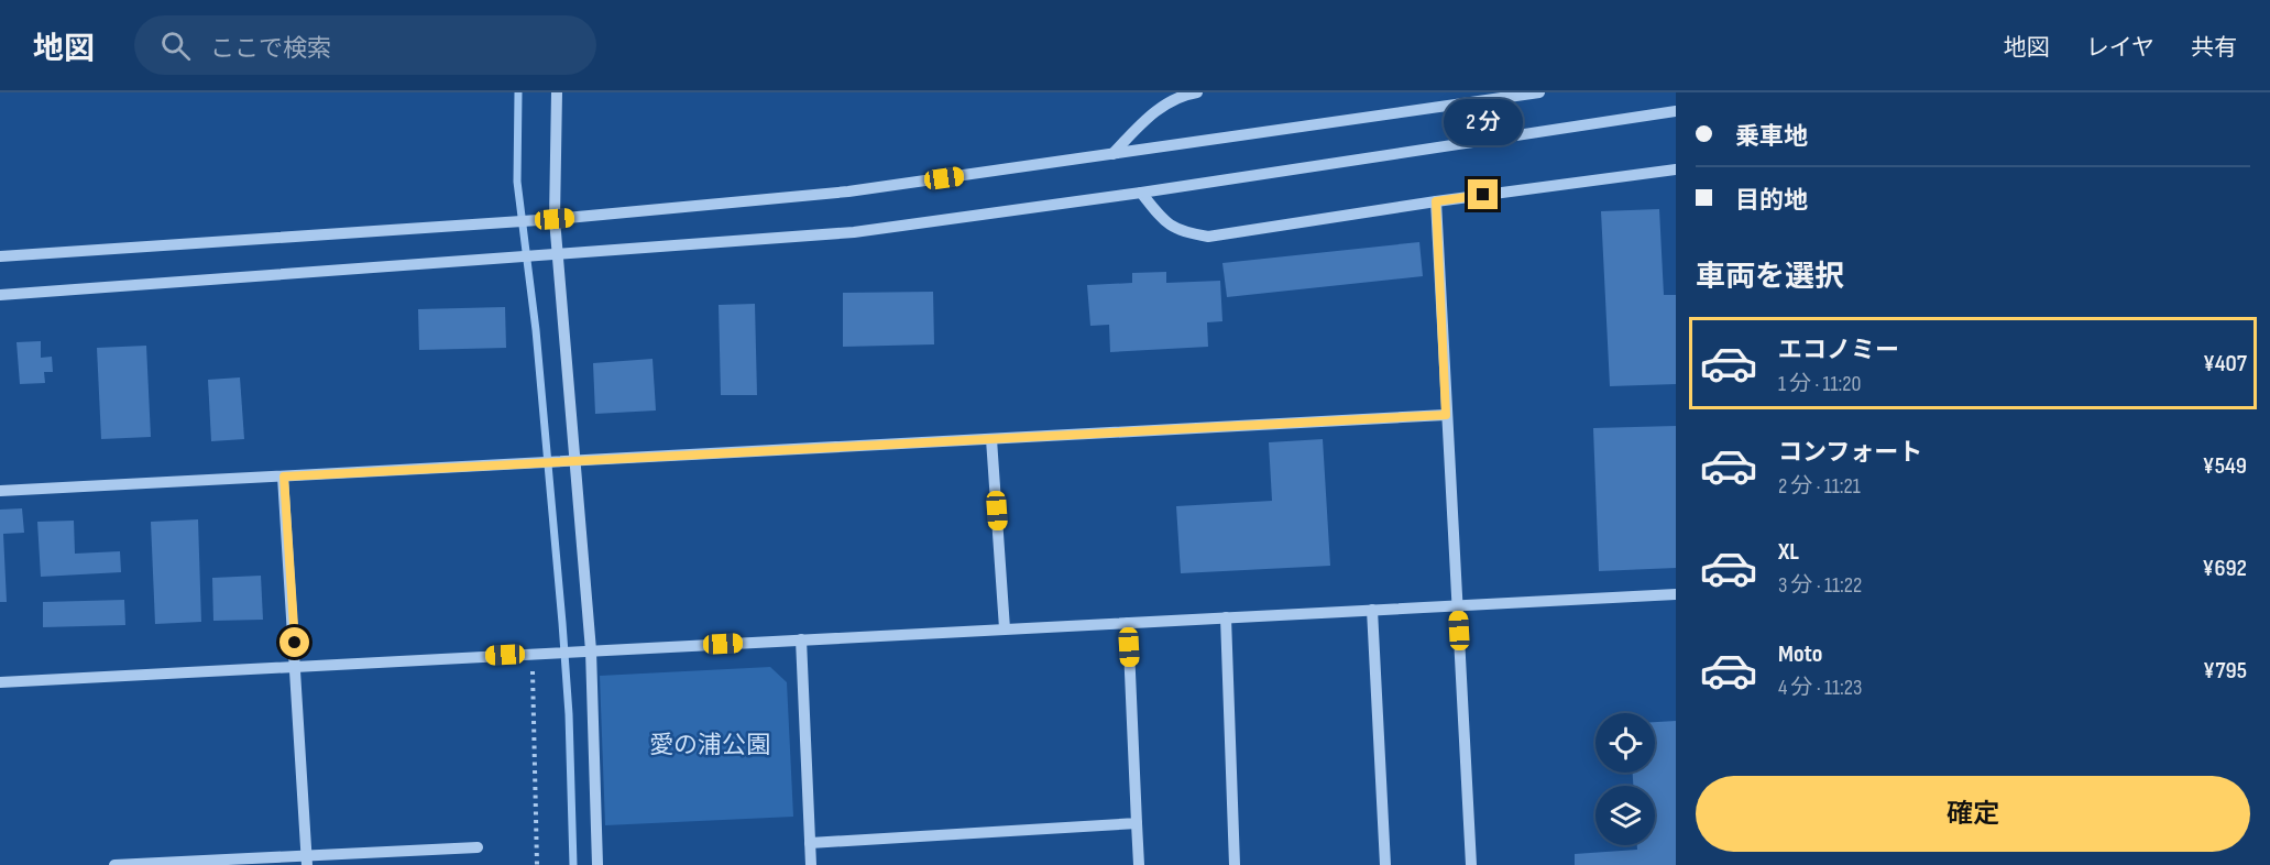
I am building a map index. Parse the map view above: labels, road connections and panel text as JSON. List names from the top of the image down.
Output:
{
  "parks": ["愛の浦公園"],
  "page": {
    "header": "地図",
    "search": "ここで検索",
    "nav": ["地図", "レイヤ", "共有"],
    "banner": ["乗車地", "目的地"],
    "bubble": "2 分",
    "heading": "車両を選択",
    "list": [
      {
        "name": "エコノミー",
        "note": "1 分 · 11:20",
        "value": "¥407"
      },
      {
        "name": "コンフォート",
        "note": "2 分 · 11:21",
        "value": "¥549"
      },
      {
        "name": "XL",
        "note": "3 分 · 11:22",
        "value": "¥692"
      },
      {
        "name": "Moto",
        "note": "4 分 · 11:23",
        "value": "¥795"
      }
    ],
    "buttons": "確定"
  }
}
